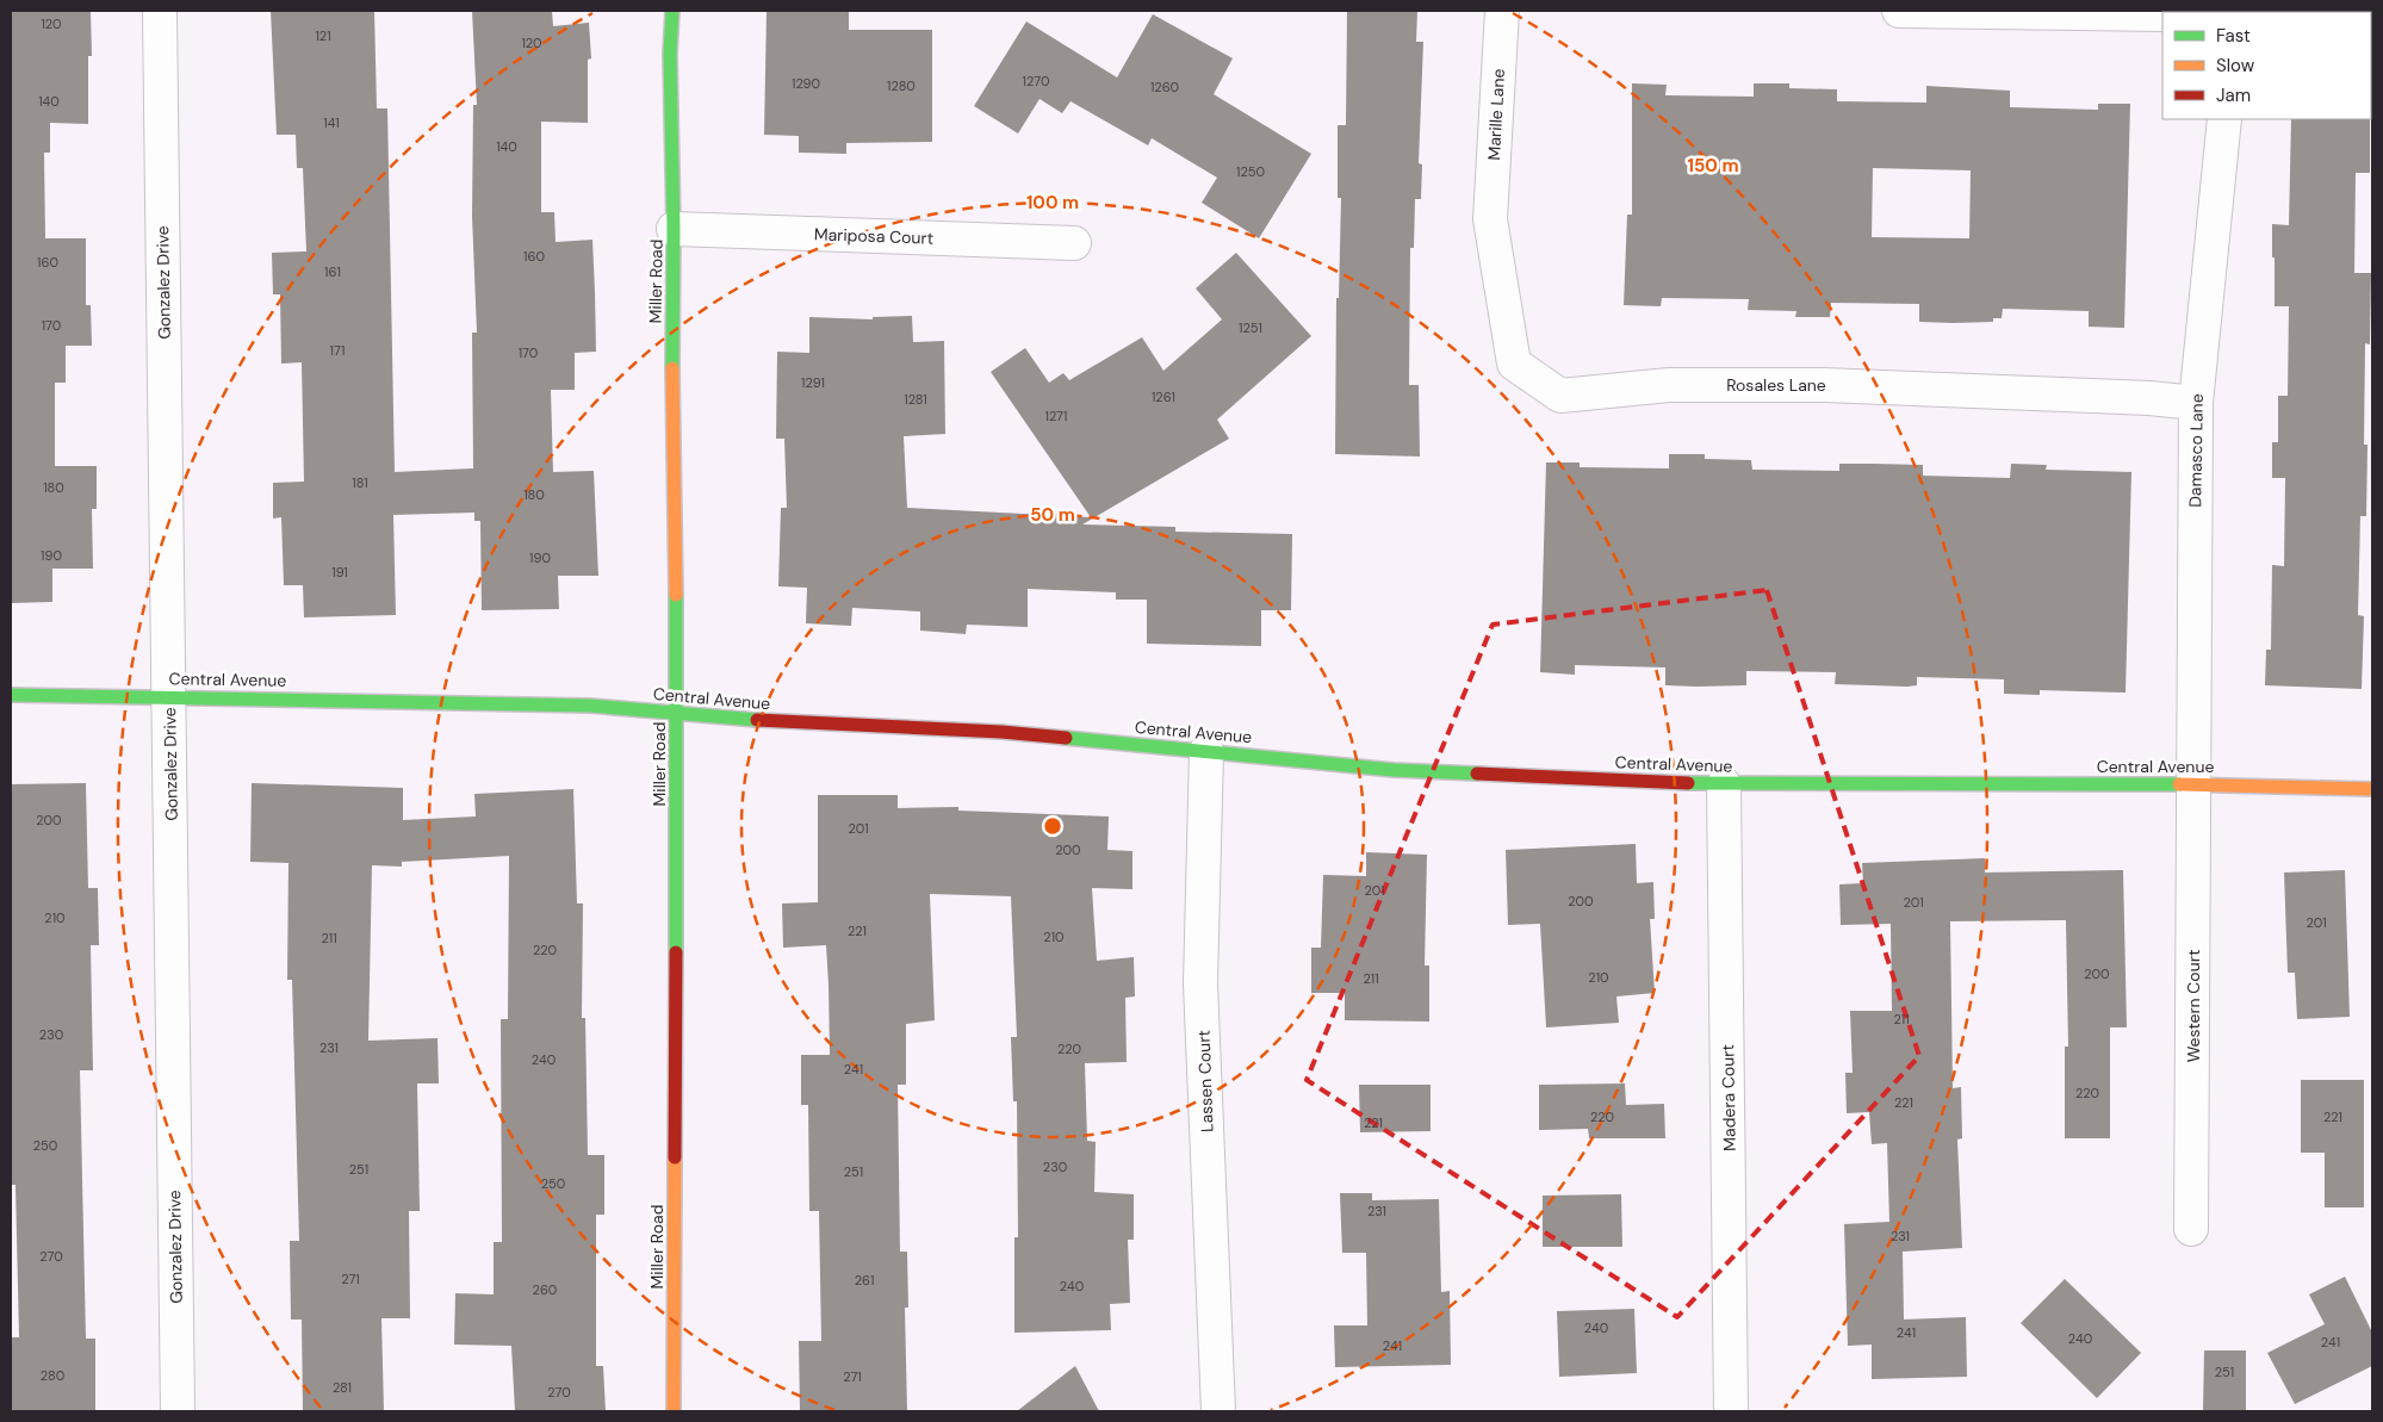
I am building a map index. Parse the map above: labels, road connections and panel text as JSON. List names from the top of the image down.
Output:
{
  "streets": {
    "street": [
      "Marille Lane",
      "Mariposa Court",
      "Miller Road",
      "Gonzalez Drive",
      "Rosales Lane",
      "Damasco Lane",
      "Central Avenue",
      "Western Court",
      "Lassen Court",
      "Madera Court"
    ]
  },
  "crossings": [
    ["Marille Lane", "Rosales Lane"],
    ["Mariposa Court", "Miller Road"],
    ["Miller Road", "Central Avenue"],
    ["Gonzalez Drive", "Central Avenue"],
    ["Rosales Lane", "Damasco Lane"],
    ["Damasco Lane", "Central Avenue"],
    ["Damasco Lane", "Western Court"],
    ["Central Avenue", "Western Court"],
    ["Central Avenue", "Lassen Court"],
    ["Central Avenue", "Madera Court"]
  ],
  "house_numbers": [
    "120",
    "121",
    "120",
    "1270",
    "1290",
    "1280",
    "1260",
    "140",
    "141",
    "140",
    "1250",
    "160",
    "160",
    "161",
    "170",
    "1251",
    "171",
    "170",
    "1291",
    "1261",
    "1281",
    "1271",
    "181",
    "180",
    "180",
    "190",
    "190",
    "191",
    "200",
    "201",
    "200",
    "201",
    "200",
    "201",
    "210",
    "201",
    "221",
    "210",
    "211",
    "220",
    "200",
    "210",
    "211",
    "211",
    "230",
    "231",
    "220",
    "240",
    "241",
    "220",
    "221",
    "220",
    "221",
    "221",
    "250",
    "230",
    "251",
    "251",
    "250",
    "231",
    "231",
    "270",
    "271",
    "261",
    "240",
    "260",
    "240",
    "241",
    "240",
    "241",
    "241",
    "251",
    "280",
    "271",
    "281",
    "270"
  ],
  "legend": ["Fast", "Slow", "Jam"],
  "rings": ["150 m", "100 m", "50 m"]
}
